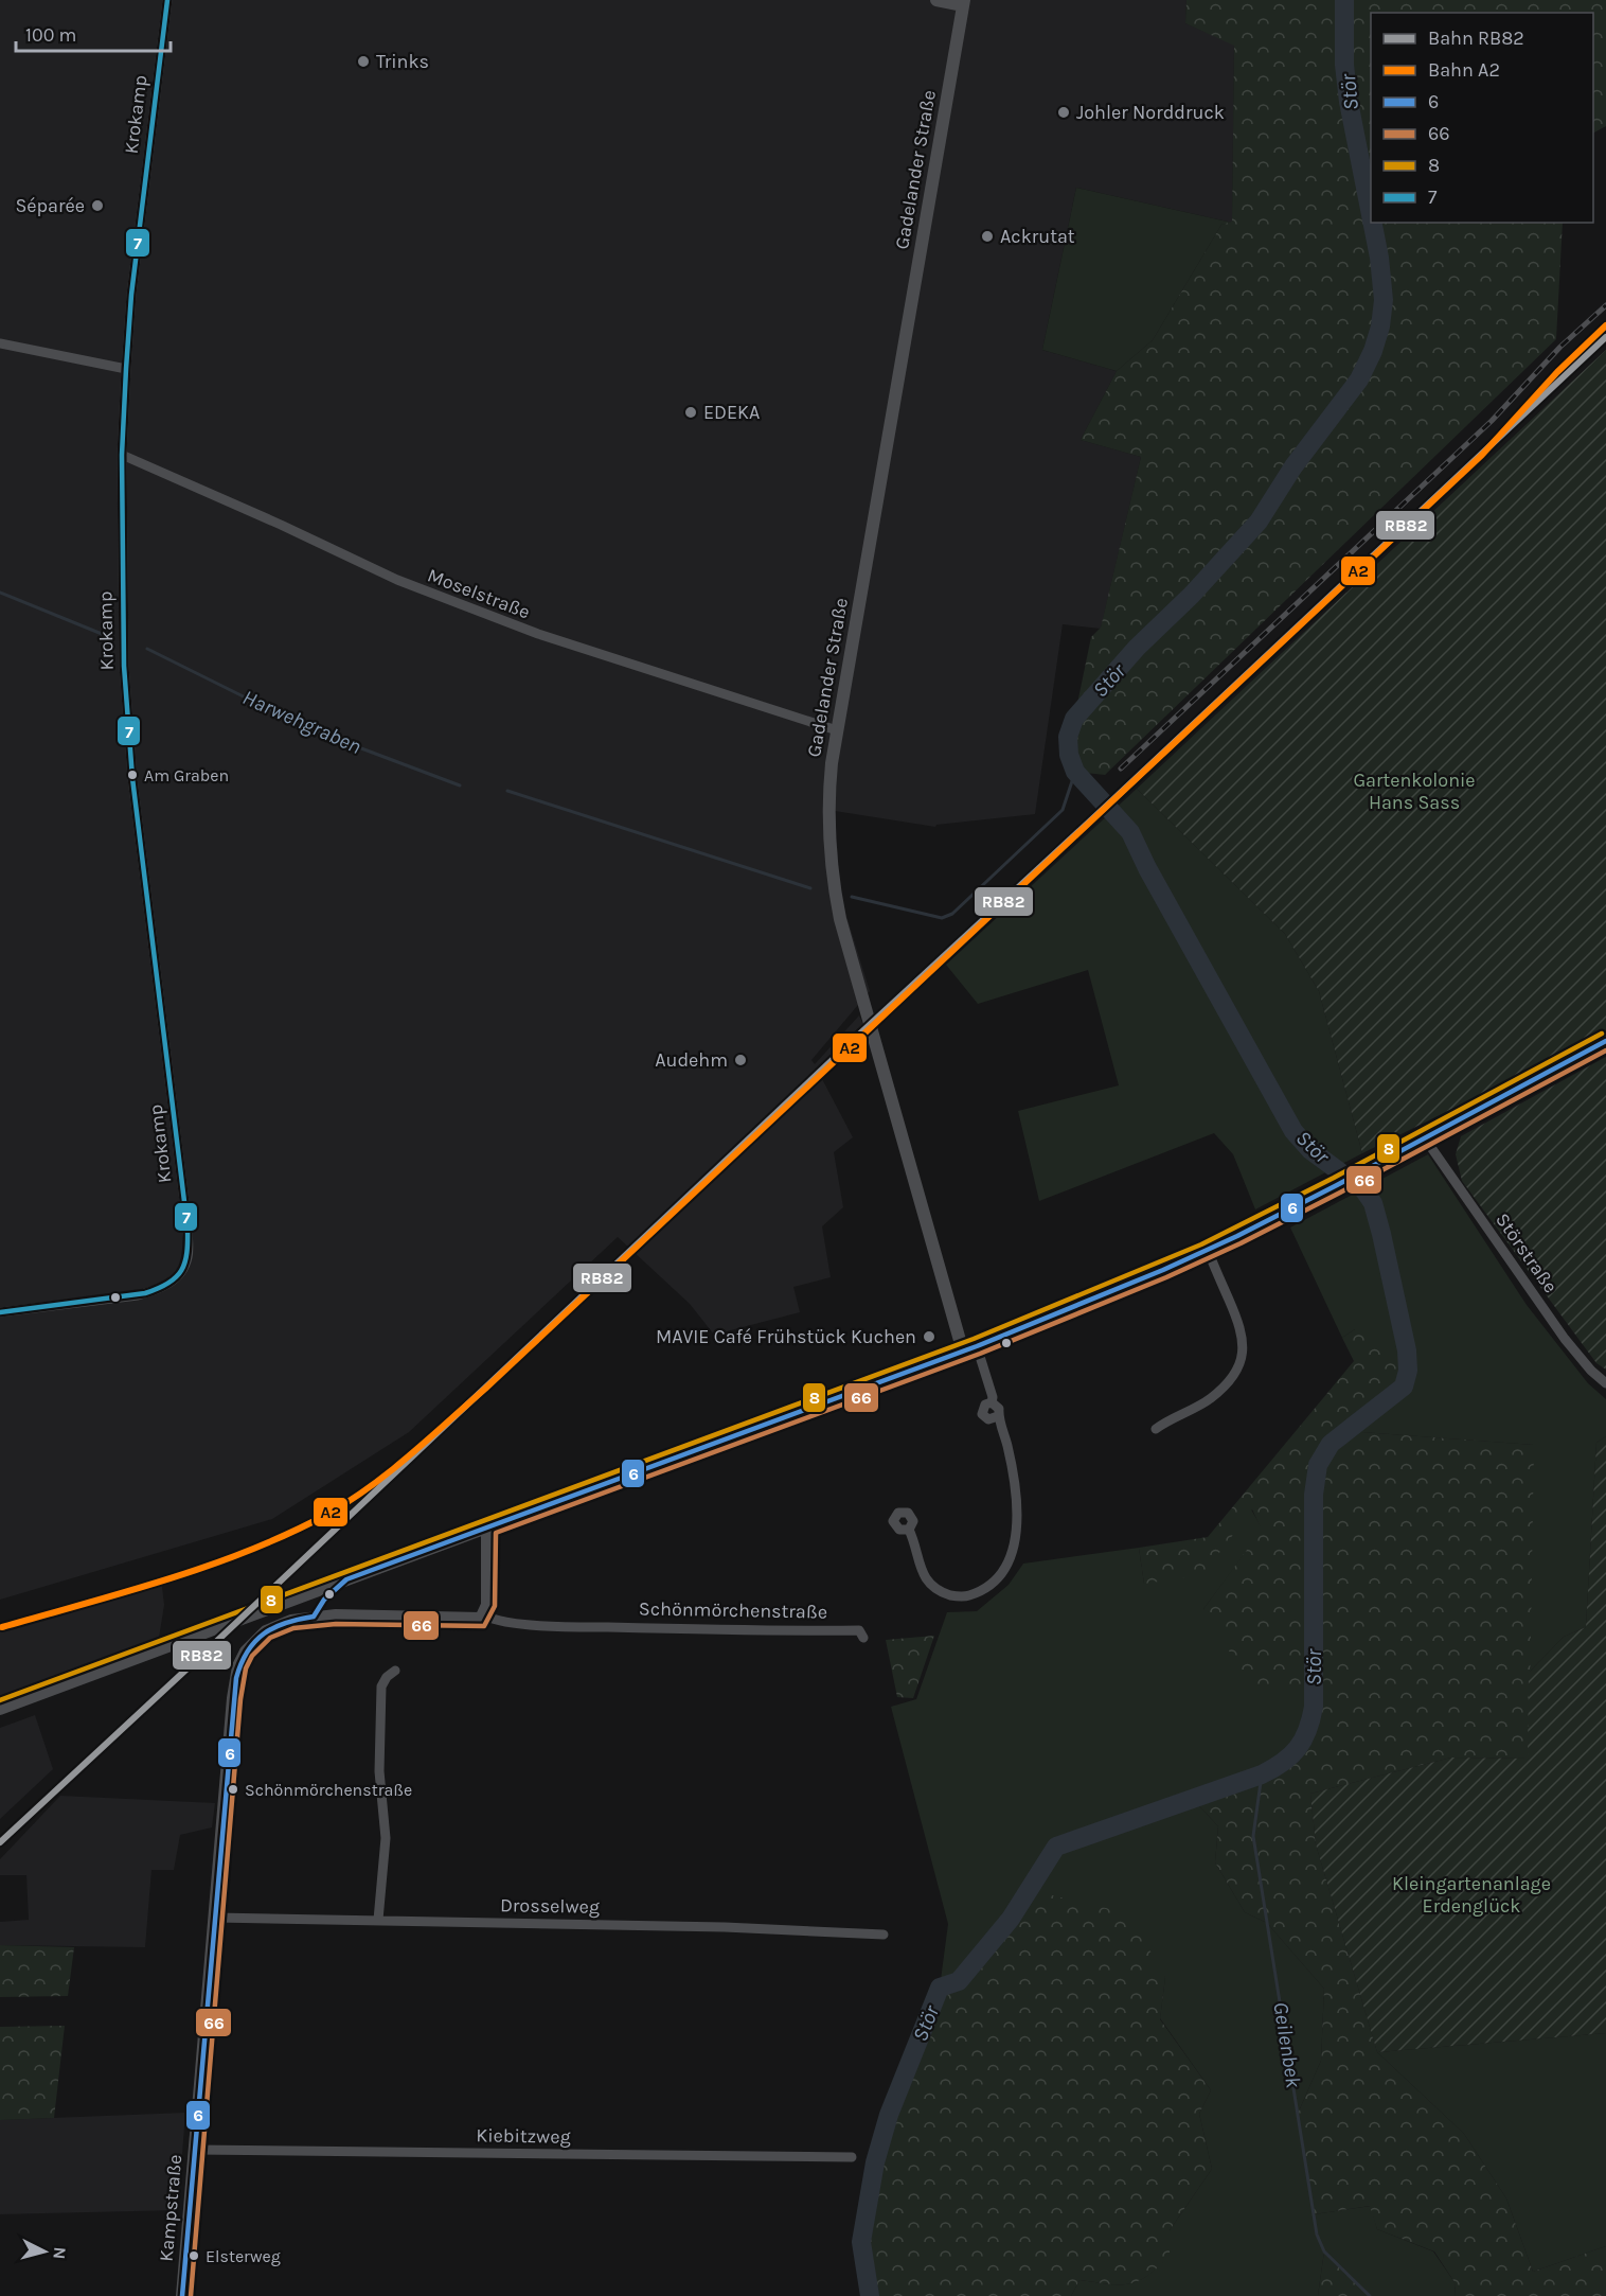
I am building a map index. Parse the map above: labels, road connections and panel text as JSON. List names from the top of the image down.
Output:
{
  "streets": {
    "street": [
      "Krokamp",
      "Gadelander Straße",
      "Moselstraße",
      "Störstraße",
      "Schönmörchenstraße",
      "Drosselweg",
      "Kiebitzweg",
      "Kampstraße"
    ]
  },
  "crossings": [
    ["Krokamp", "Moselstraße"],
    ["Gadelander Straße", "Moselstraße"],
    ["Schönmörchenstraße", "Kampstraße"],
    ["Drosselweg", "Kampstraße"],
    ["Kiebitzweg", "Kampstraße"]
  ],
  "water": ["Stör", "Harwehgraben", "Geilenbek"],
  "parks": ["Gartenkolonie Hans Sass", "Kleingartenanlage Erdenglück"],
  "places": [
    "Trinks",
    "Johler Norddruck",
    "Séparée",
    "Ackrutat",
    "EDEKA",
    "Am Graben",
    "Audehm",
    "MAVIE Café Frühstück Kuchen",
    "Schönmörchenstraße",
    "Elsterweg"
  ],
  "lines": [
    "transit line 7",
    "rail line A2",
    "rail line RB82",
    "transit line 8",
    "transit line 6",
    "transit line 66"
  ],
  "legend": [
    "Bahn RB82",
    "Bahn A2",
    "6",
    "66",
    "8",
    "7"
  ],
  "scale_bar": "100 m",
  "north": "right"
}
